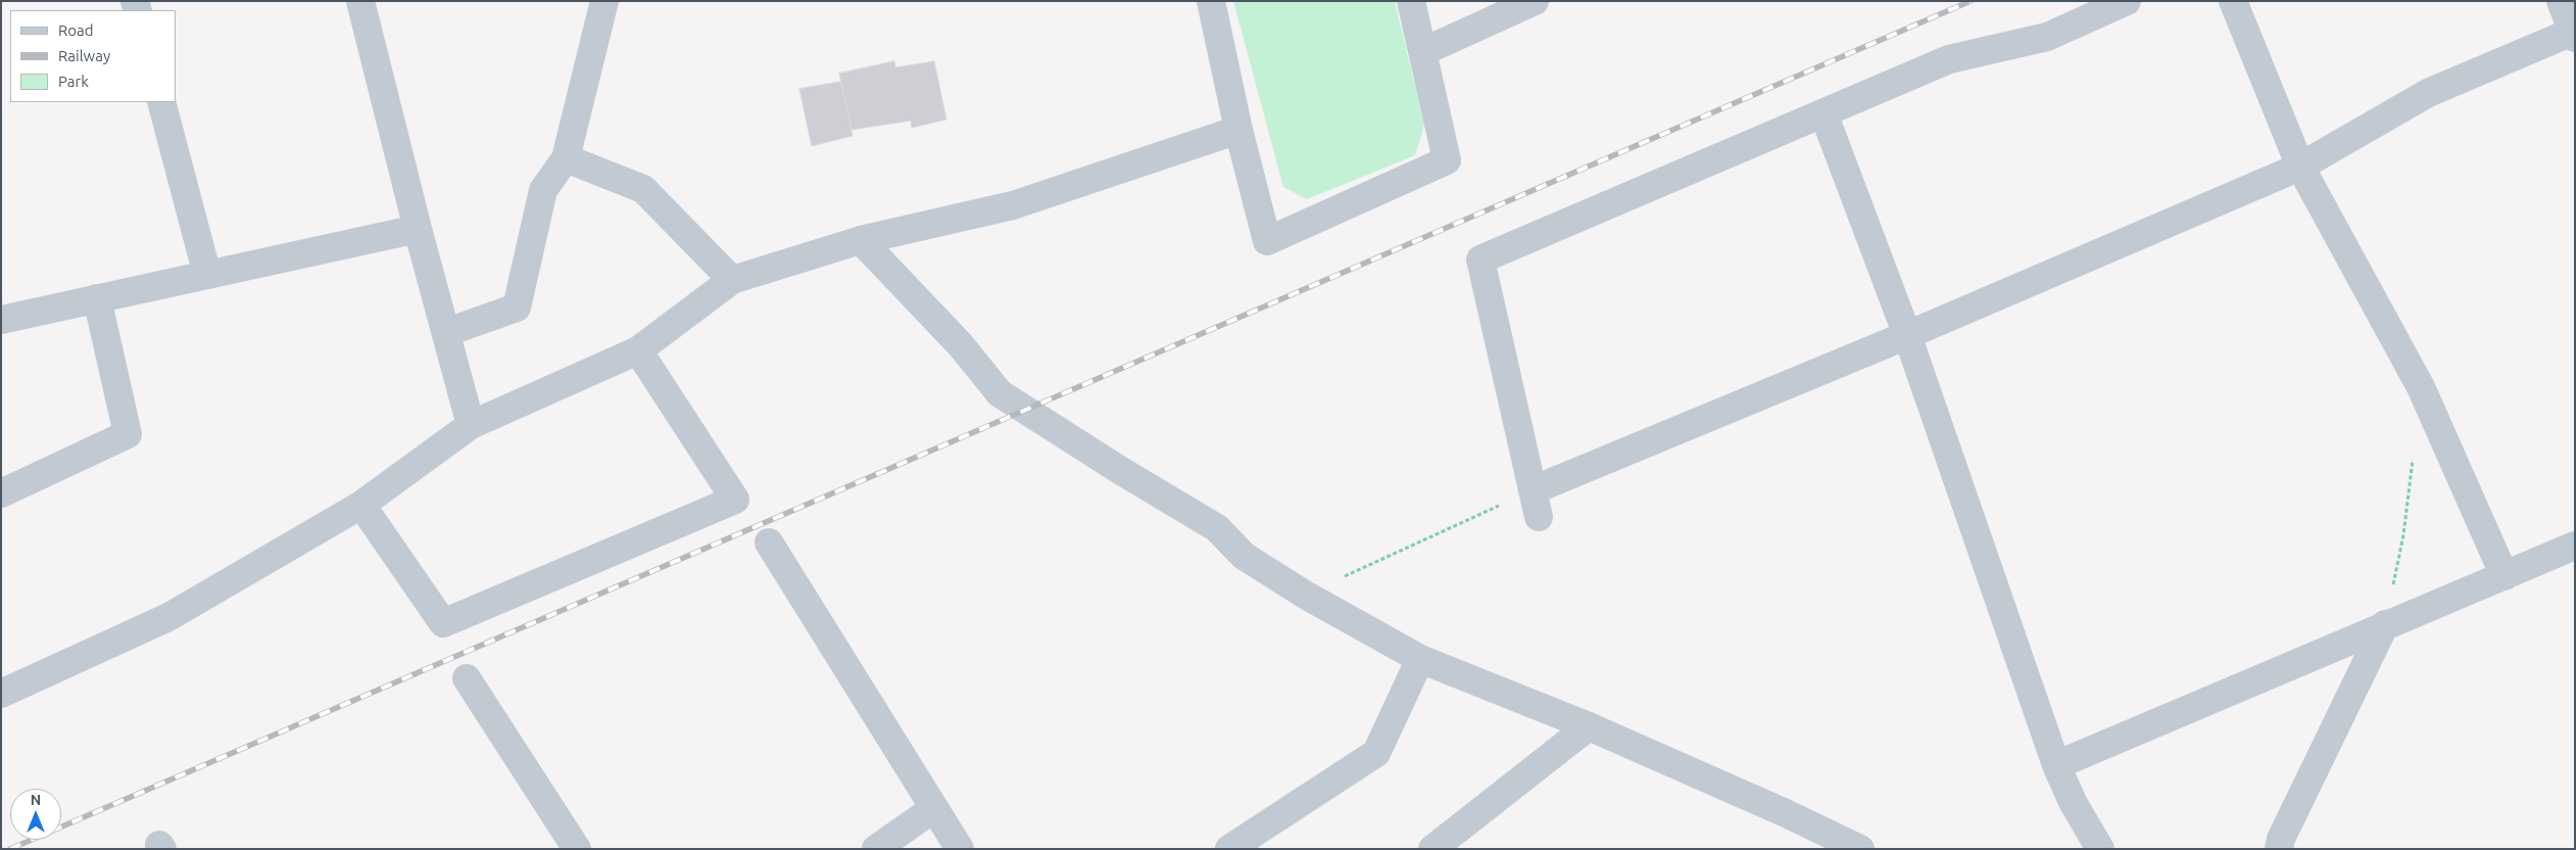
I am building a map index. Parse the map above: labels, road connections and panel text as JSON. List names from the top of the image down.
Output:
{
  "legend": ["Road", "Railway", "Park"],
  "north": "top"
}
